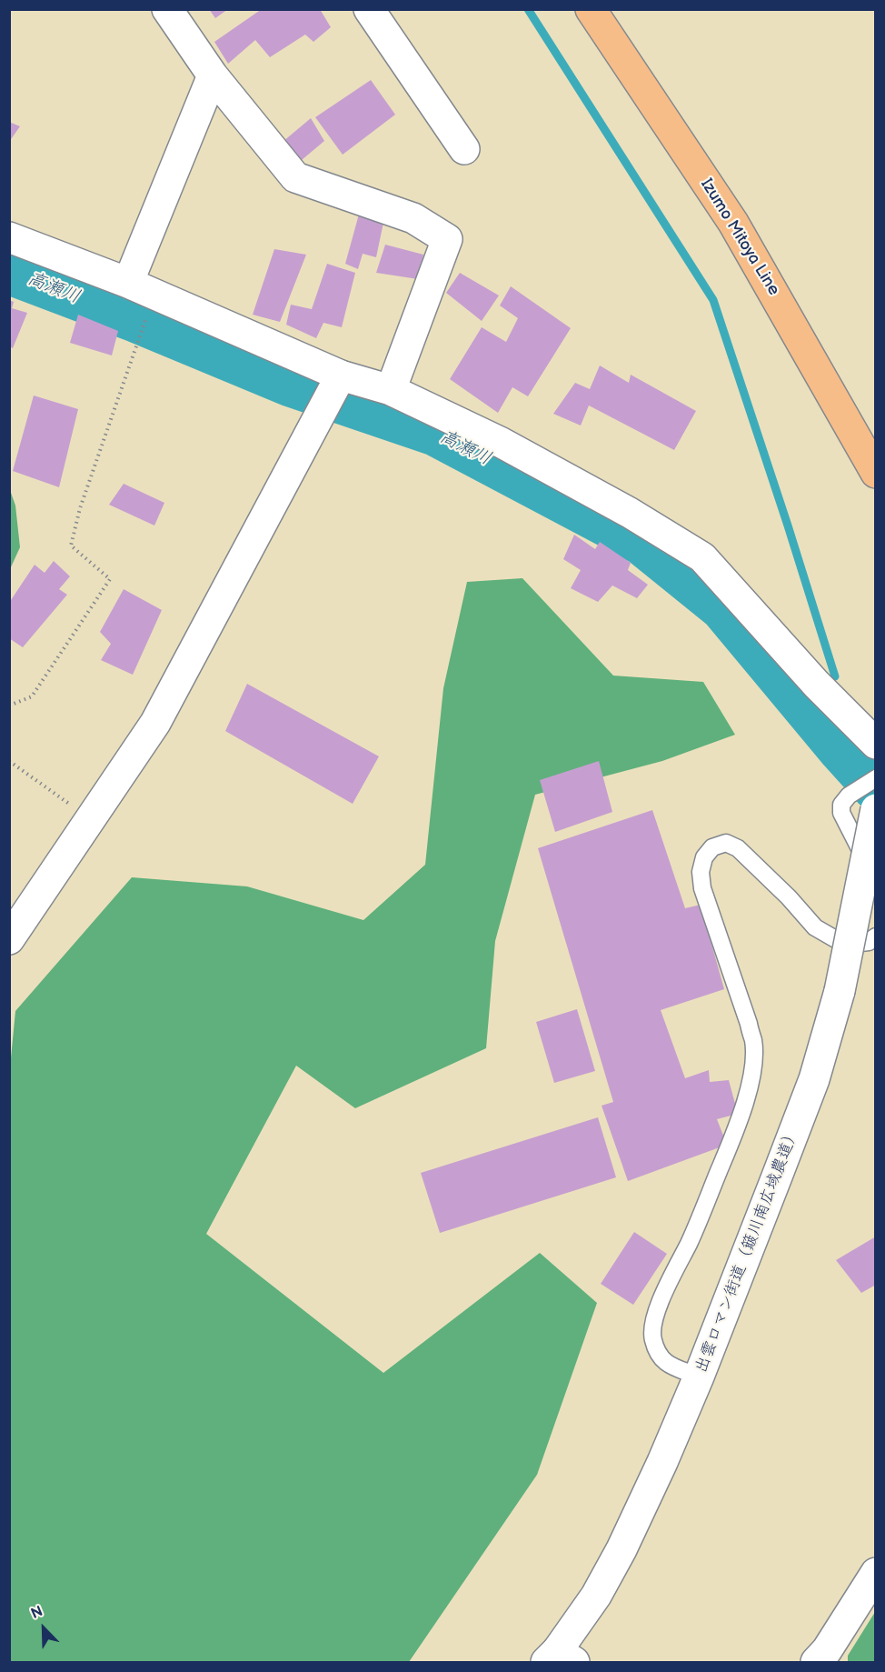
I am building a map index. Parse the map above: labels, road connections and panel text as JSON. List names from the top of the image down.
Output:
{
  "streets": {
    "main road": ["Izumo Mitoya Line"],
    "street": ["出雲ロマン街道（簸川南広域農道）"]
  },
  "water": ["高瀬川"],
  "north": "top left"
}
